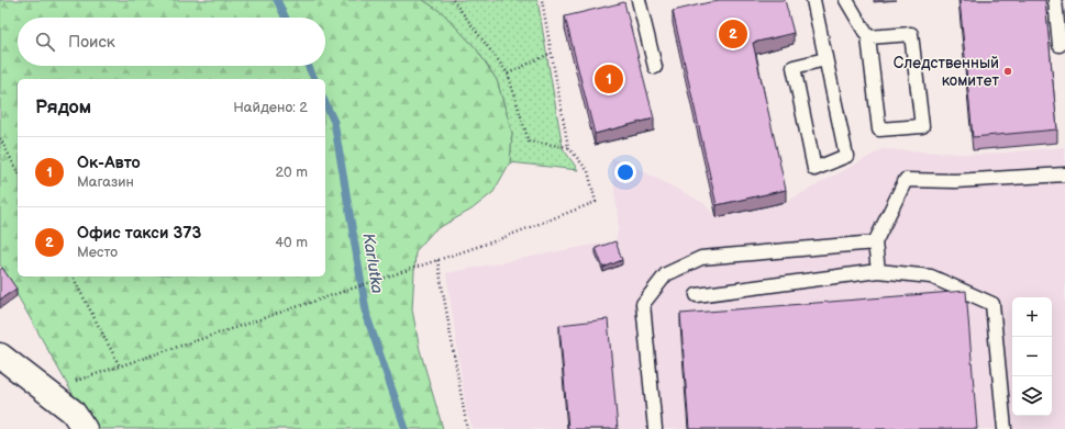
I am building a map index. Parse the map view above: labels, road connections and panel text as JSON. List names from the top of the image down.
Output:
{
  "water": ["Karlutka"],
  "places": ["Следственный комитет"],
  "page": {
    "pins": ["2", "1"],
    "search": "Поиск",
    "heading": ["Рядом", "Найдено: 2"],
    "list": [
      {
        "mark": "1",
        "name": "Ок-Авто",
        "note": "Магазин",
        "value": "20 m"
      },
      {
        "mark": "2",
        "name": "Офис такси 373",
        "note": "Место",
        "value": "40 m"
      }
    ],
    "map_buttons": ["+", "−"]
  }
}
